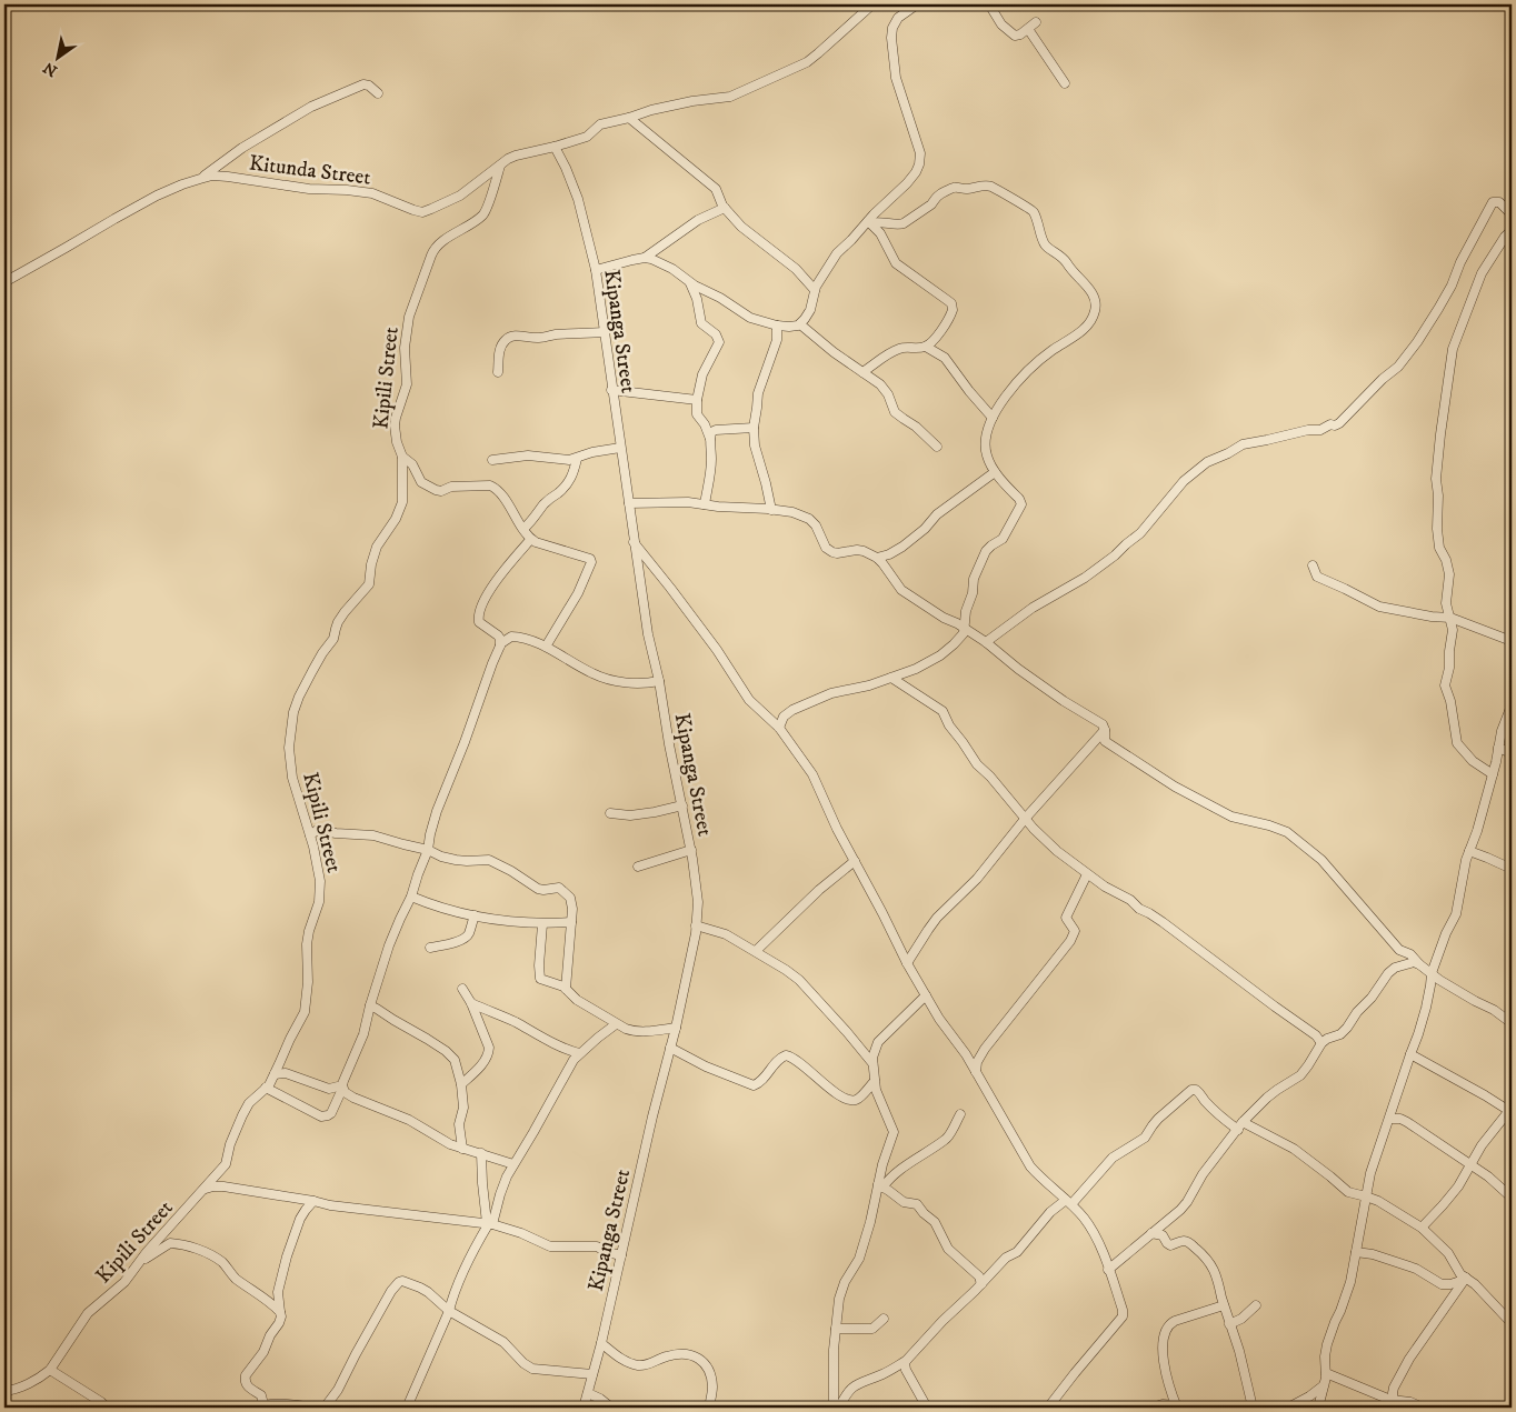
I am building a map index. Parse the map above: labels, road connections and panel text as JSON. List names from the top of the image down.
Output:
{
  "streets": {
    "street": ["Kitunda Street", "Kipanga Street", "Kipili Street"]
  },
  "crossings": [
    ["Kitunda Street", "Kipanga Street"],
    ["Kitunda Street", "Kipili Street"]
  ],
  "north": "bottom left"
}
